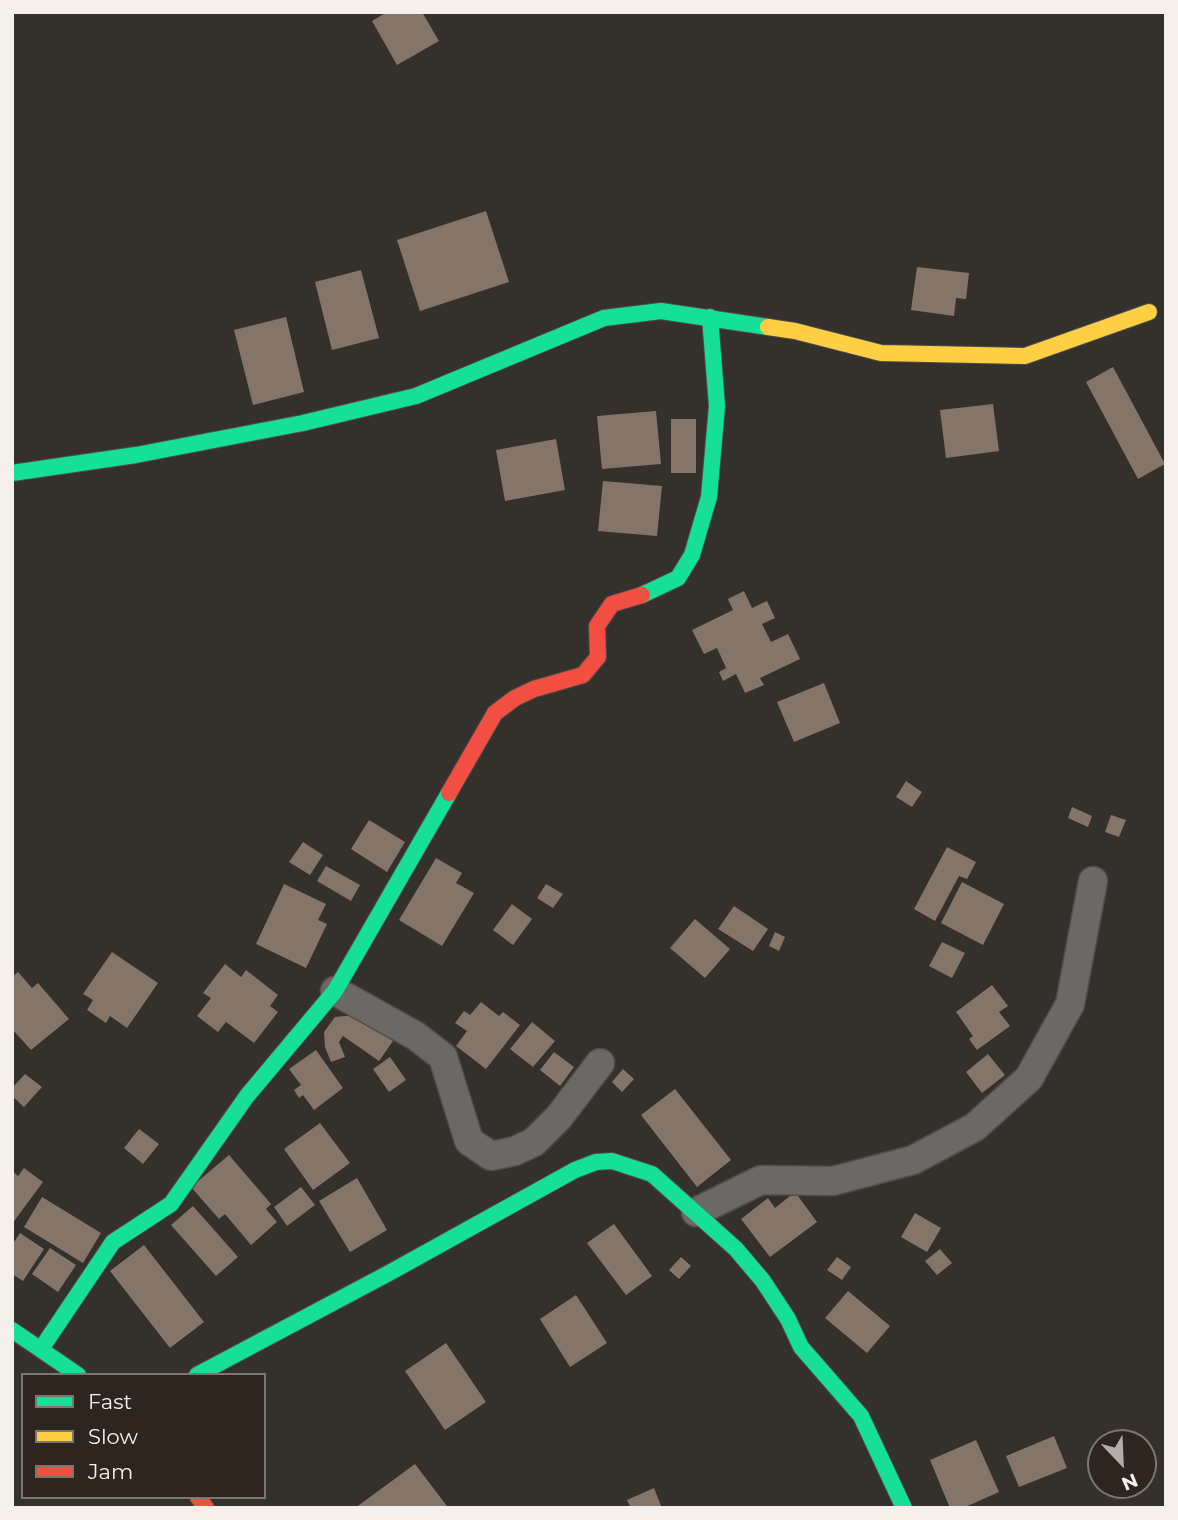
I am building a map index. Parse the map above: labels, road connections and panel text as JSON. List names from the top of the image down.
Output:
{
  "legend": ["Fast", "Slow", "Jam"],
  "north": "bottom right"
}
